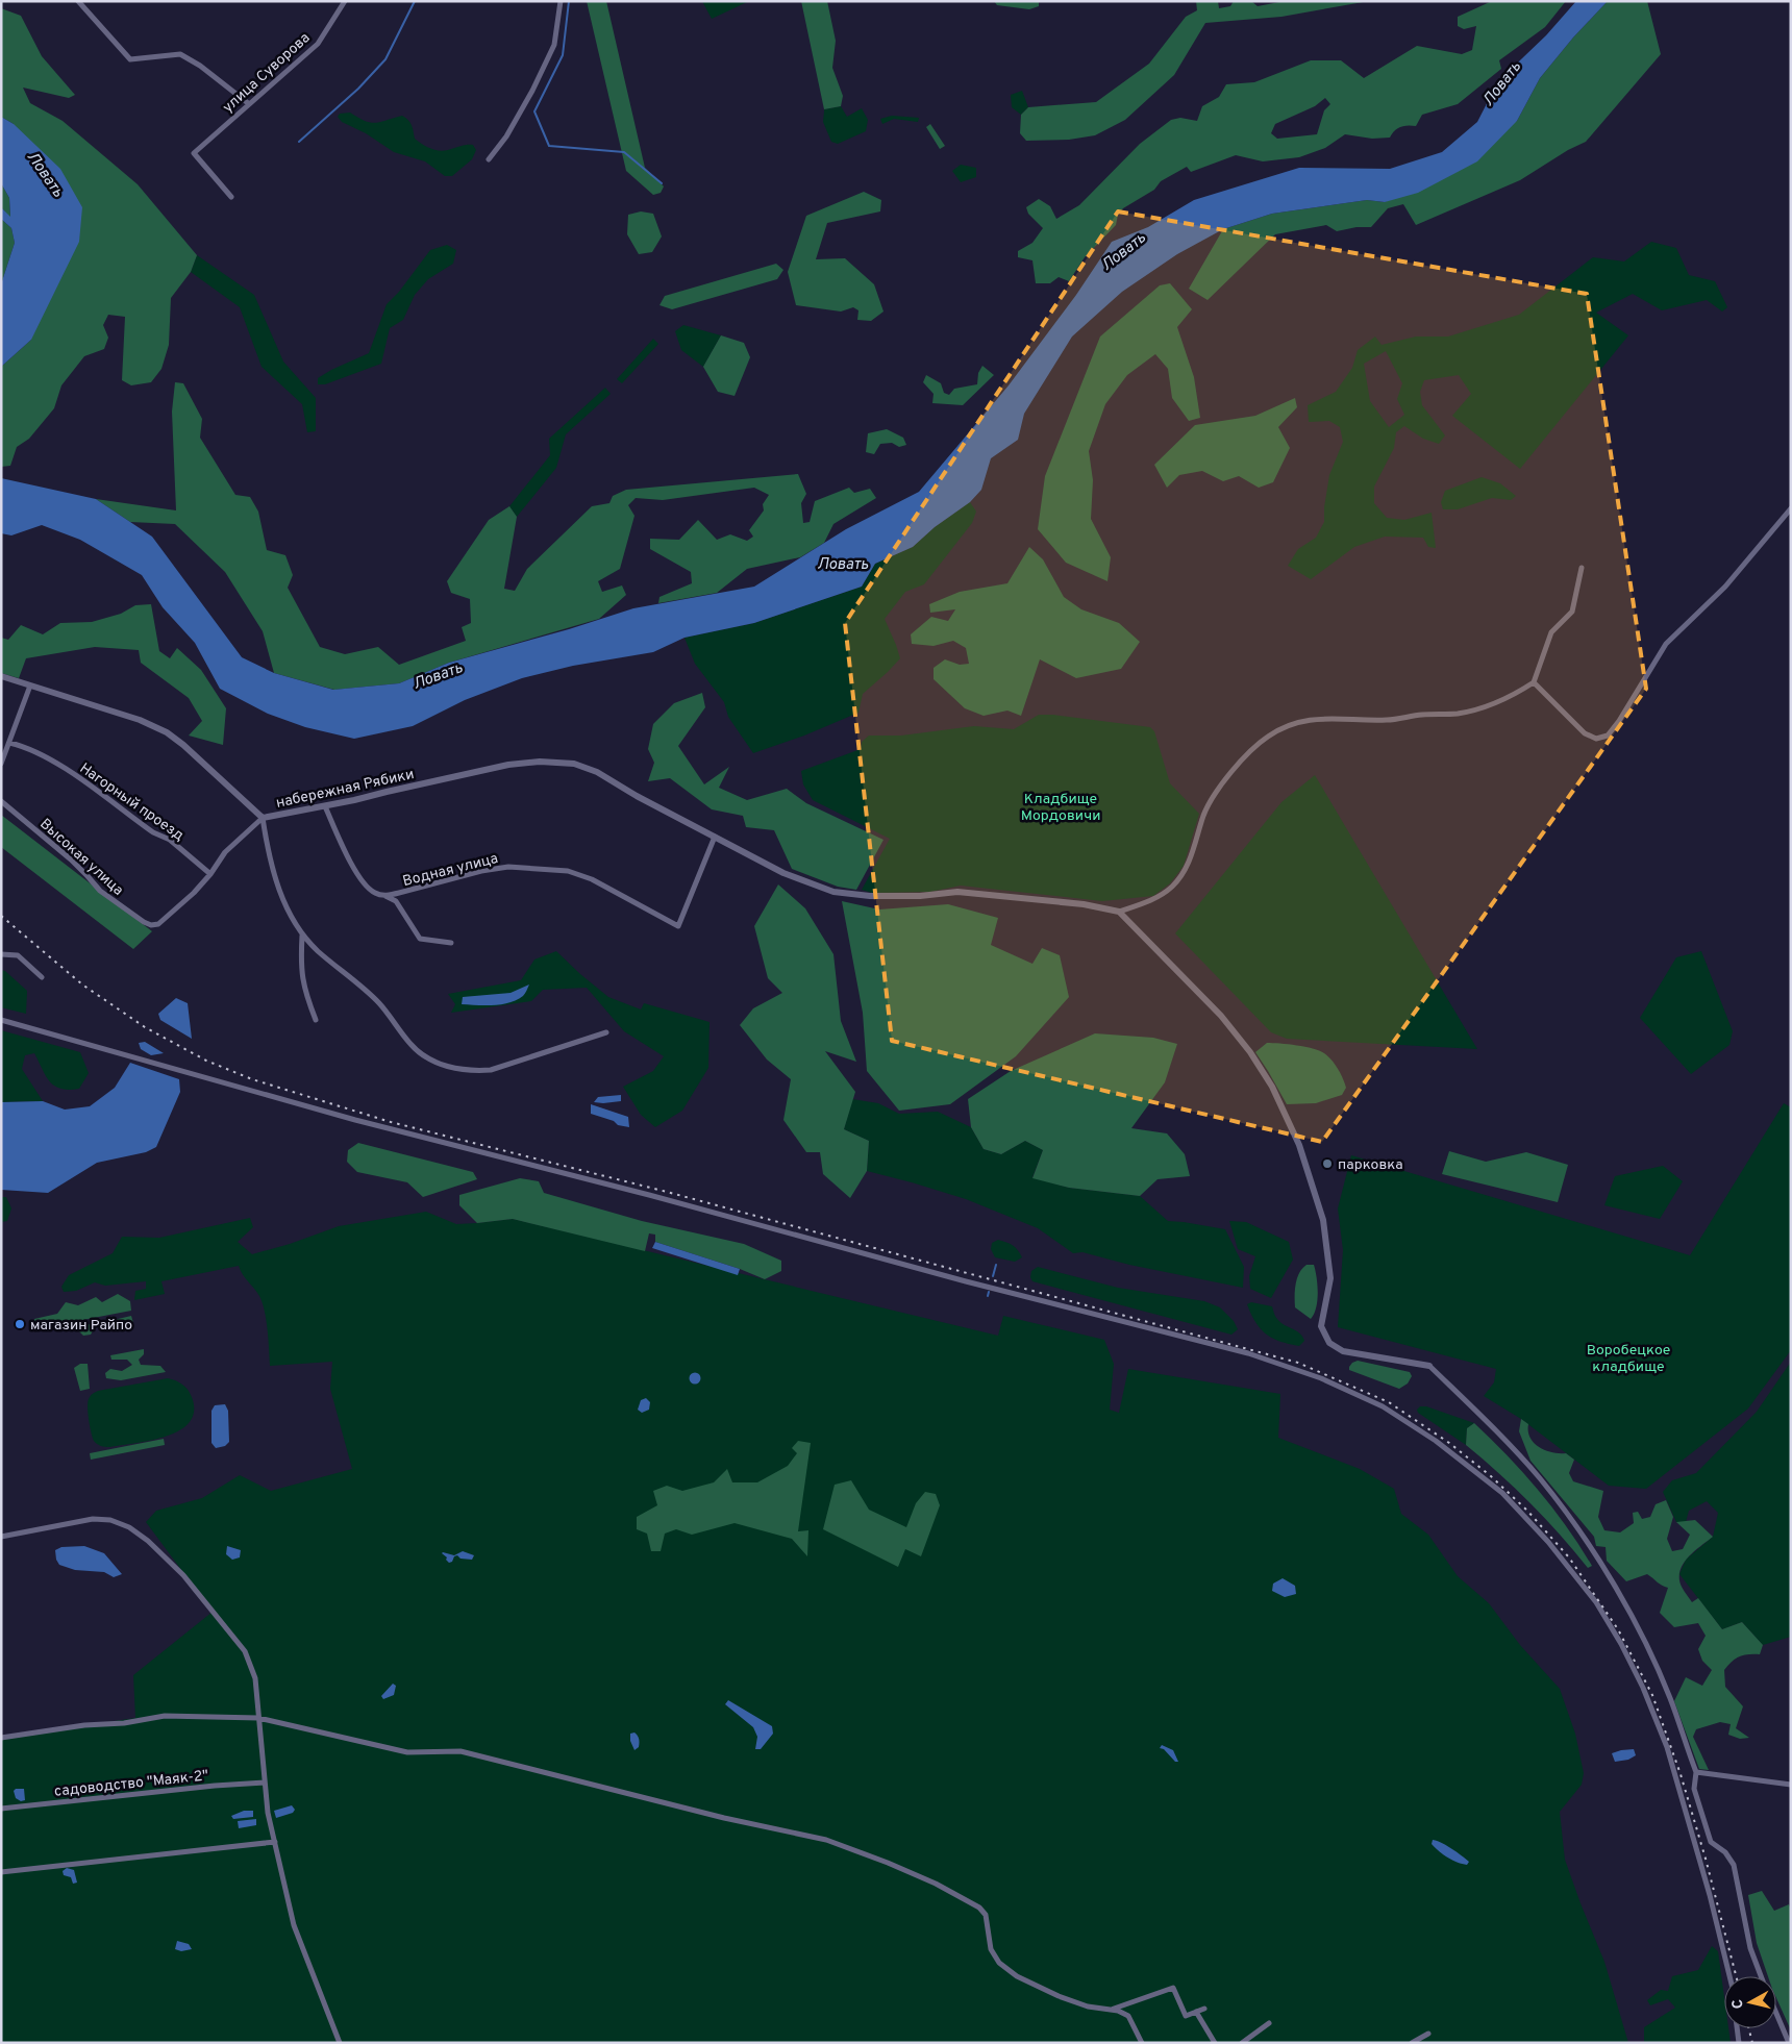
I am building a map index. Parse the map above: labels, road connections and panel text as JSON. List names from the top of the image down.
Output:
{
  "streets": {
    "street": [
      "улица Суворова",
      "набережная Рябики",
      "Нагорный проезд",
      "Высокая улица",
      "Водная улица",
      "садоводство \"Маяк-2\""
    ]
  },
  "crossings": [
    ["набережная Рябики", "Водная улица"],
    ["Нагорный проезд", "Высокая улица"]
  ],
  "water": ["Ловать"],
  "parks": ["Кладбище Мордовичи", "Воробецкое кладбище"],
  "places": ["парковка", "магазин Райпо"],
  "north": "left"
}
